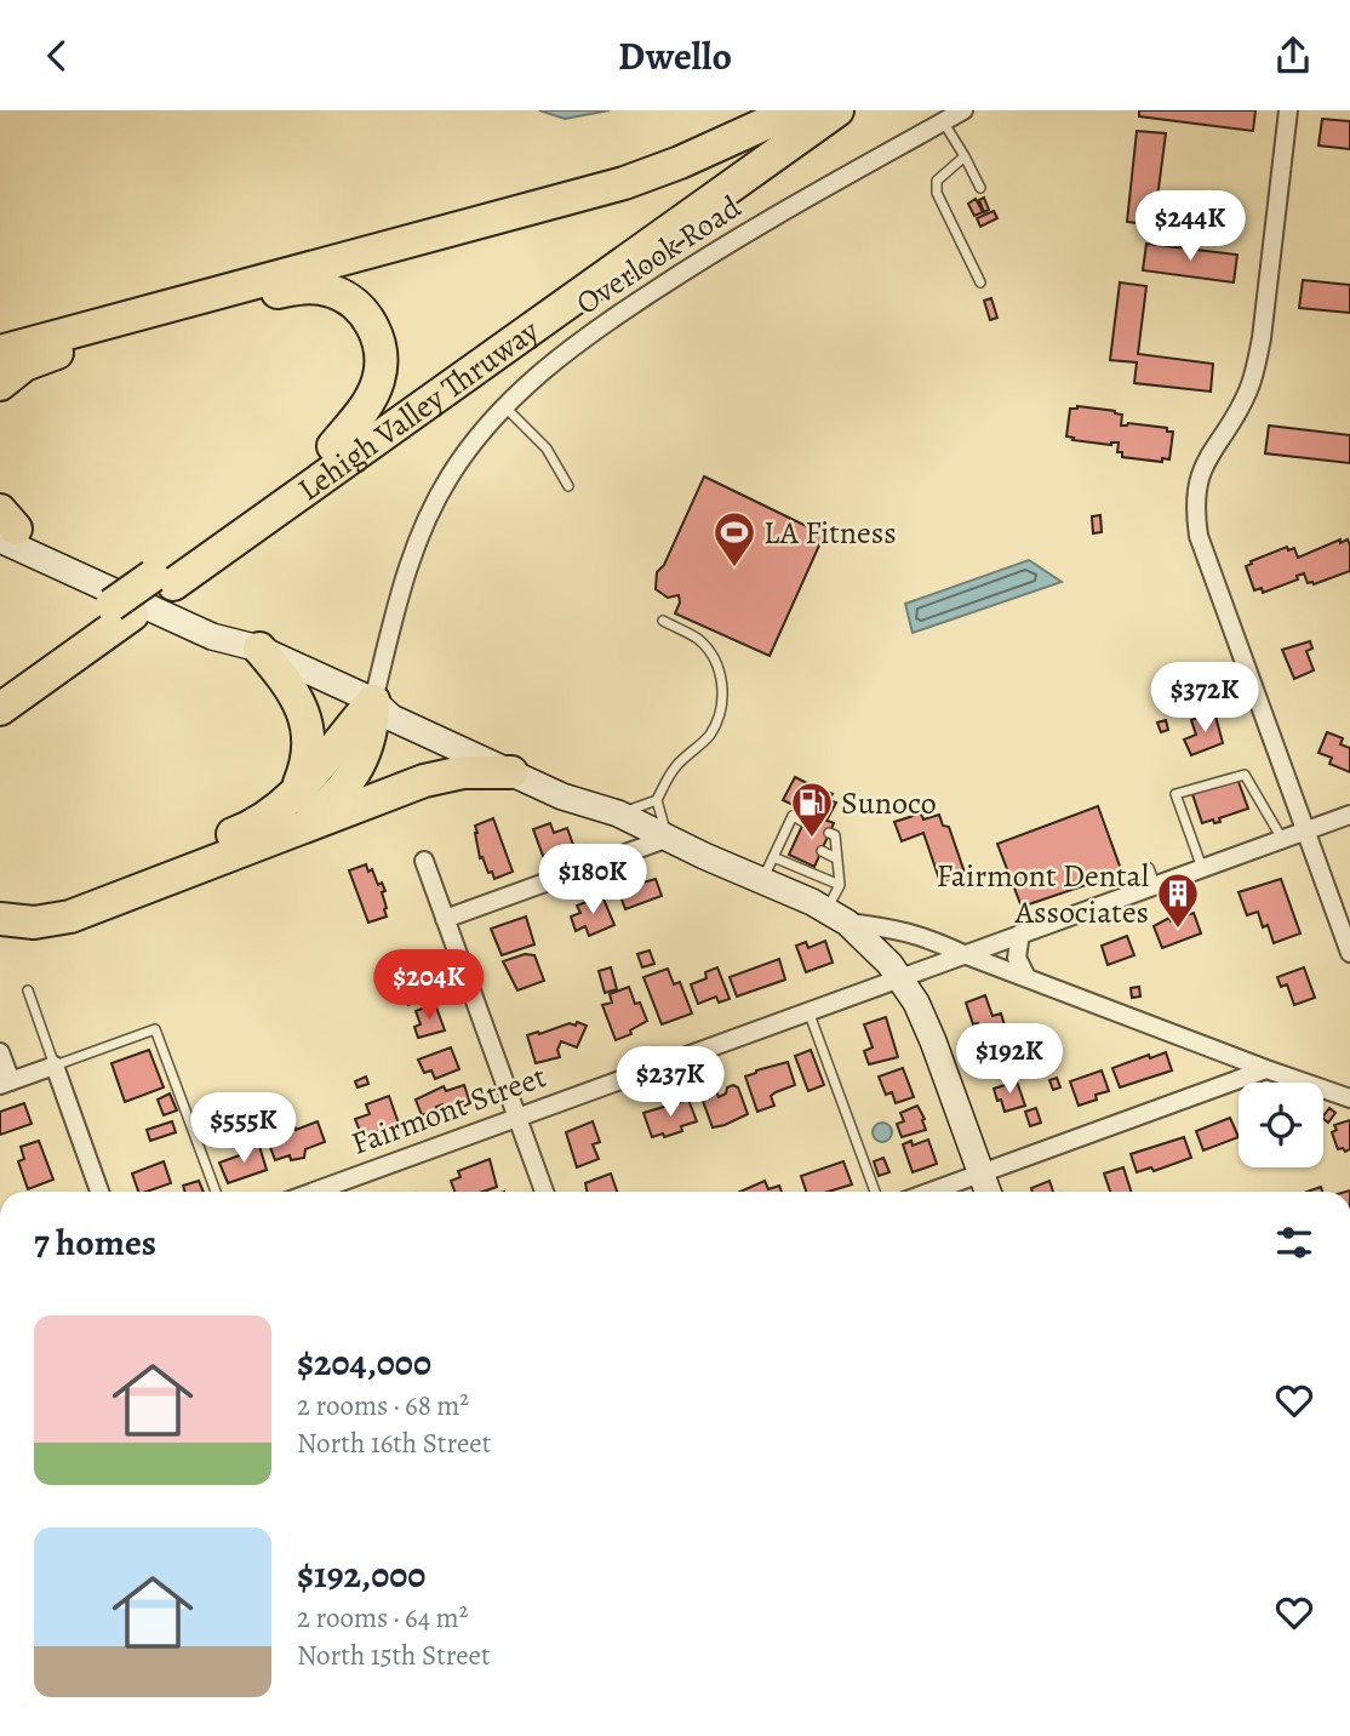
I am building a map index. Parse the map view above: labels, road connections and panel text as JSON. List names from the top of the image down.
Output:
{
  "streets": {
    "highway": ["Lehigh Valley Thruway"],
    "street": ["Overlook Road", "Fairmont Street"]
  },
  "places": {
    "sports": ["LA Fitness"],
    "fuel station": ["Sunoco"],
    "building": ["Fairmont Dental Associates"]
  },
  "page": {
    "header": "Dwello",
    "price": [
      "$244K",
      "$372K",
      "$180K",
      "$204K",
      "$192K",
      "$237K",
      "$555K"
    ],
    "heading": "7 homes",
    "list": [
      {
        "name": "$204,000",
        "note": "2 rooms · 68 m² · North 16th Street"
      },
      {
        "name": "$192,000",
        "note": "2 rooms · 64 m² · North 15th Street"
      }
    ]
  }
}
